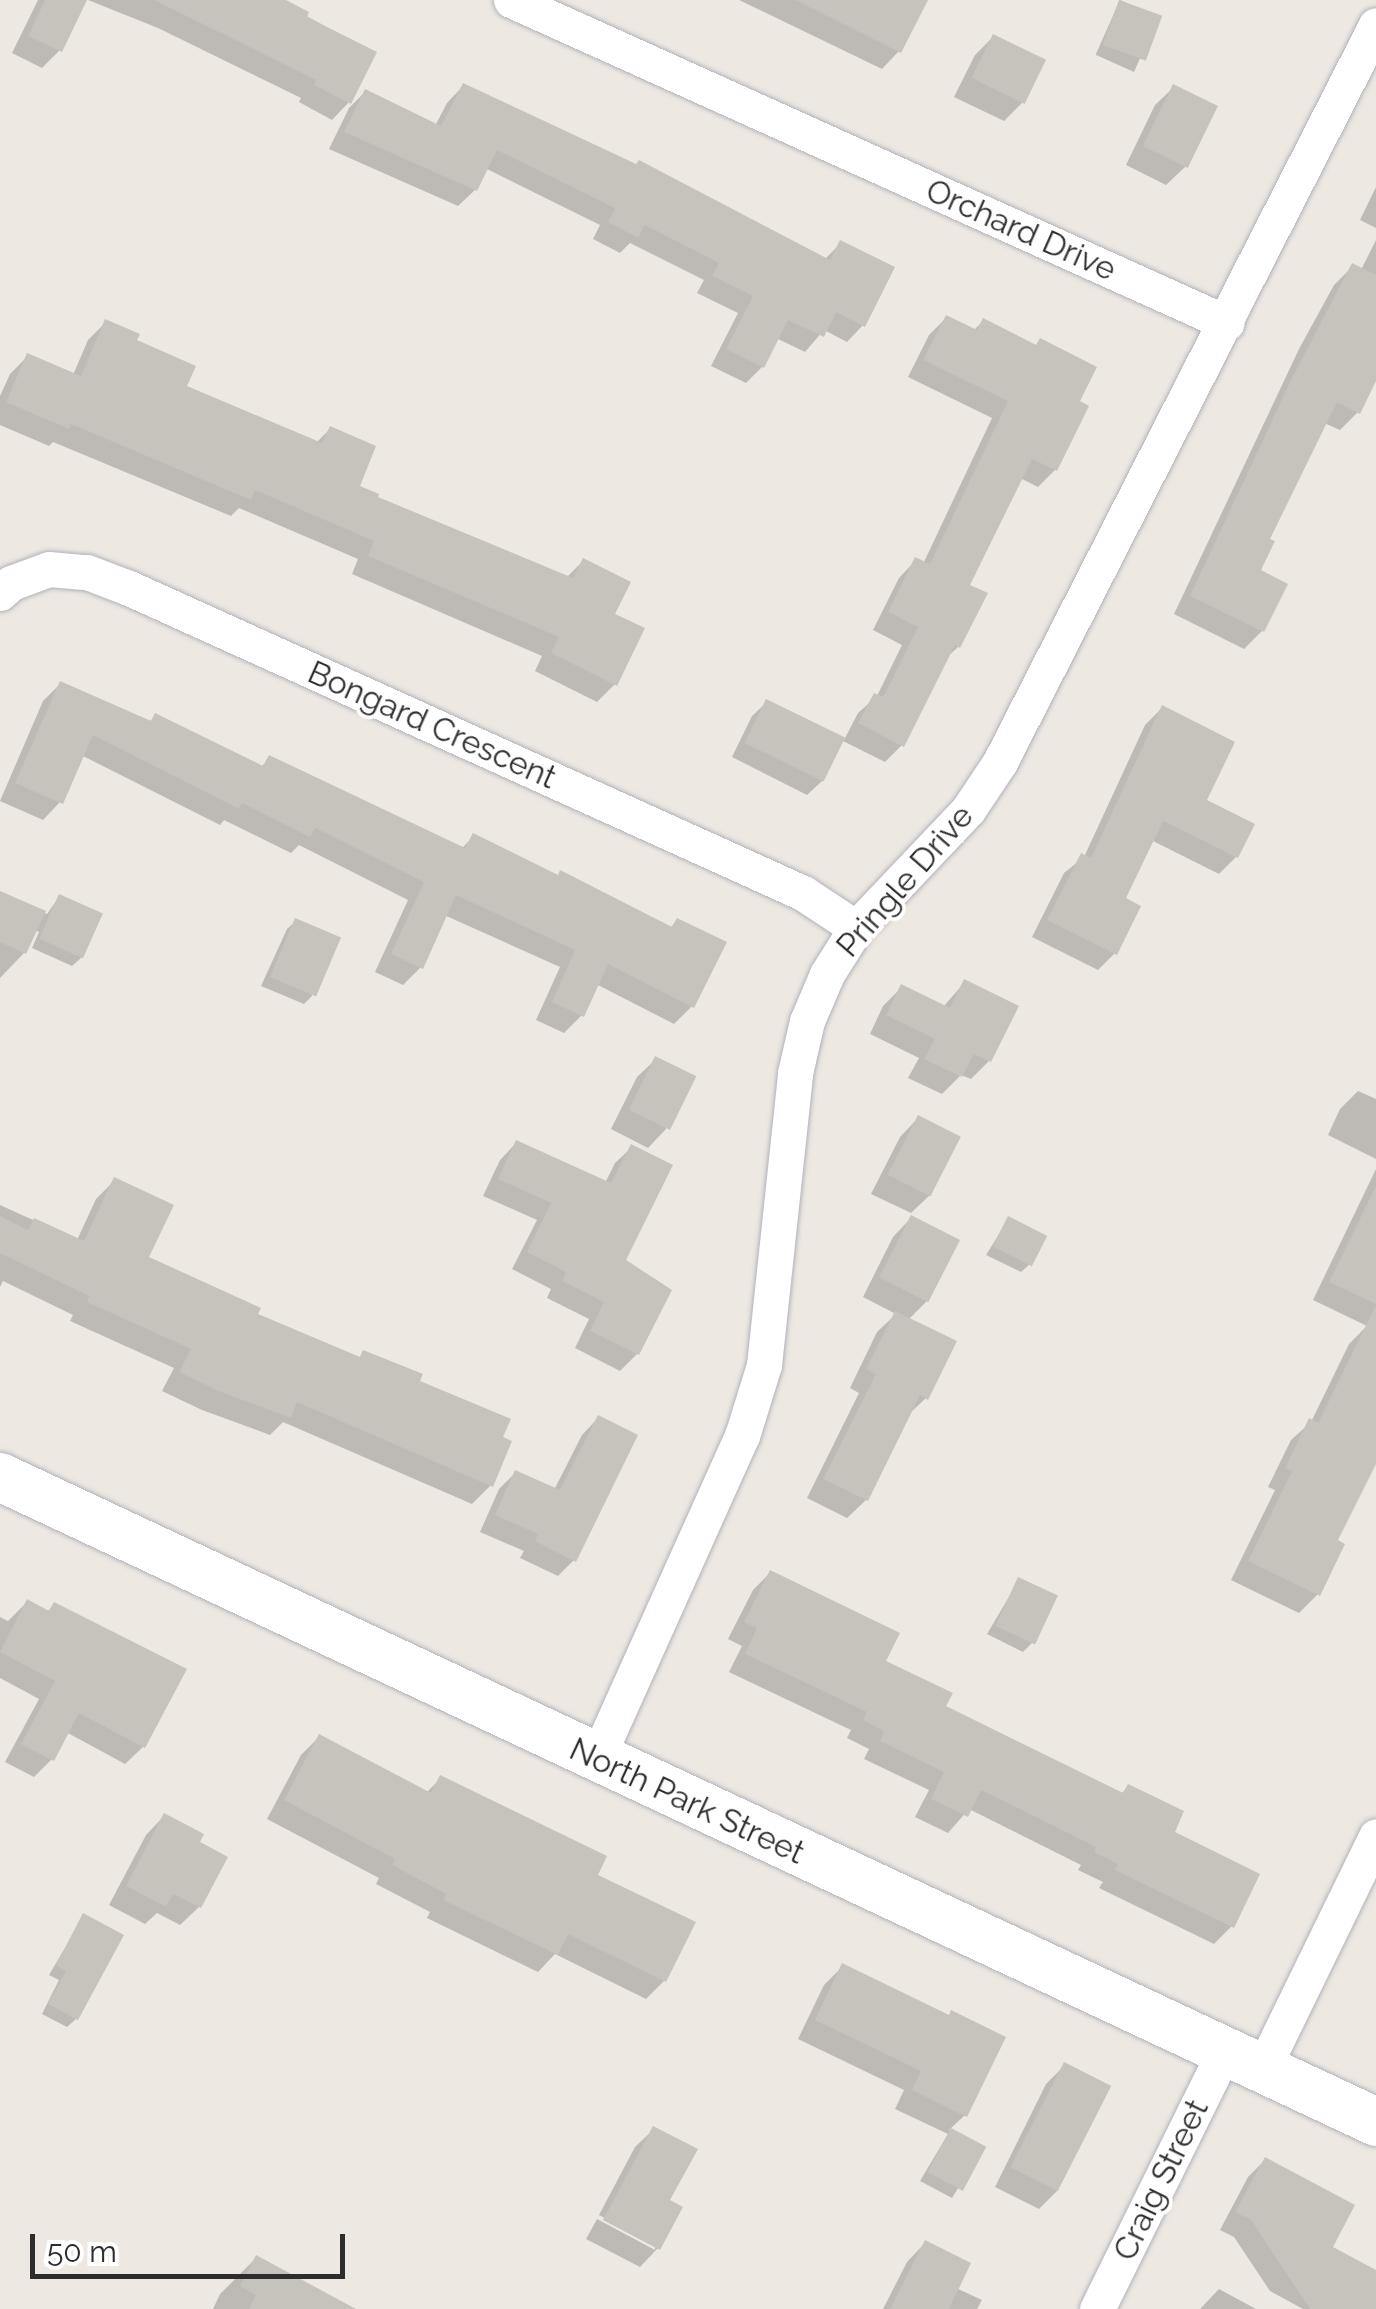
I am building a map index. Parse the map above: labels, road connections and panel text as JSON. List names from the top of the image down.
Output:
{
  "streets": {
    "street": [
      "Orchard Drive",
      "Bongard Crescent",
      "Pringle Drive",
      "North Park Street",
      "Craig Street"
    ]
  },
  "crossings": [
    ["Orchard Drive", "Pringle Drive"],
    ["Bongard Crescent", "Pringle Drive"],
    ["Pringle Drive", "North Park Street"],
    ["North Park Street", "Craig Street"]
  ],
  "scale_bar": "50 m"
}
